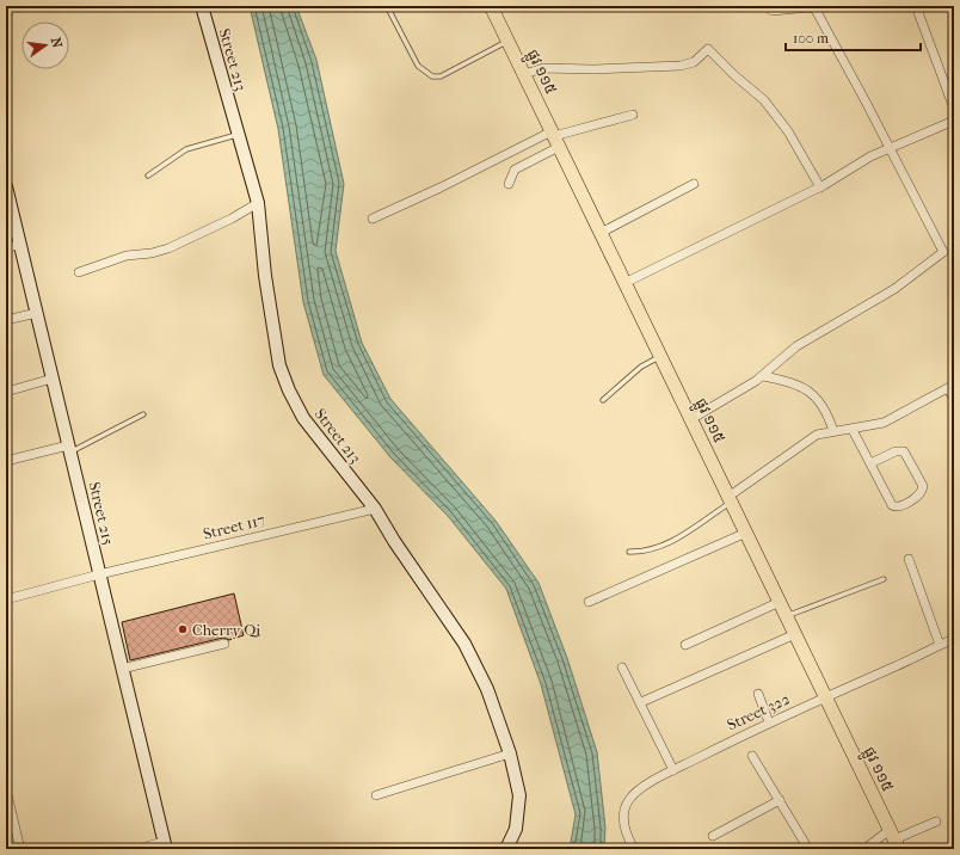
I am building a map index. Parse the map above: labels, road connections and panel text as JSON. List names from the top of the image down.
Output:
{
  "streets": {
    "main road": ["ផ្លូវ ១១៥"],
    "street": [
      "Street 213",
      "Street 215",
      "Street 117",
      "Street 322"
    ]
  },
  "crossings": [
    ["Street 213", "Street 117"],
    ["ផ្លូវ ១១៥", "Street 322"],
    ["Street 215", "Street 117"]
  ],
  "places": ["Cherry Qi"],
  "scale_bar": "100 m",
  "north": "right"
}
